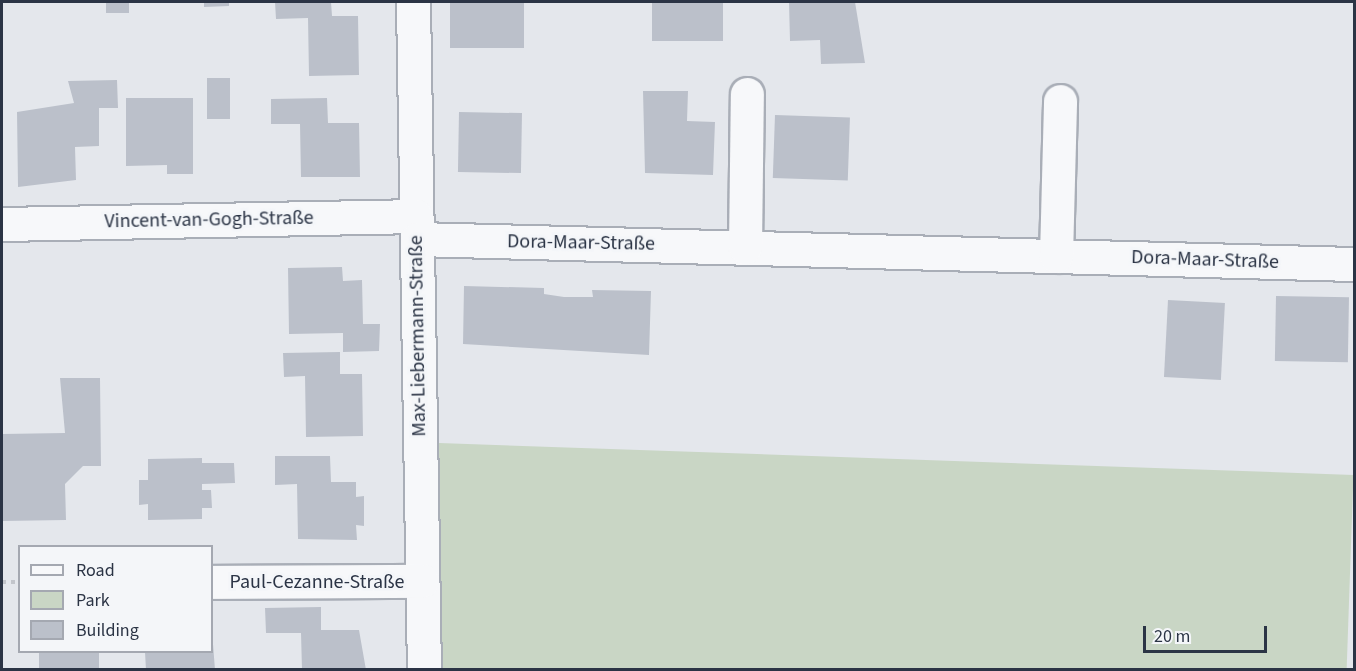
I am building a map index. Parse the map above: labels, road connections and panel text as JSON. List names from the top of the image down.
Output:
{
  "streets": {
    "street": [
      "Vincent-van-Gogh-Straße",
      "Dora-Maar-Straße",
      "Max-Liebermann-Straße",
      "Paul-Cezanne-Straße"
    ]
  },
  "crossings": [
    ["Vincent-van-Gogh-Straße", "Dora-Maar-Straße"],
    ["Vincent-van-Gogh-Straße", "Max-Liebermann-Straße"],
    ["Dora-Maar-Straße", "Max-Liebermann-Straße"],
    ["Max-Liebermann-Straße", "Paul-Cezanne-Straße"]
  ],
  "legend": ["Road", "Park", "Building"],
  "scale_bar": "20 m"
}
